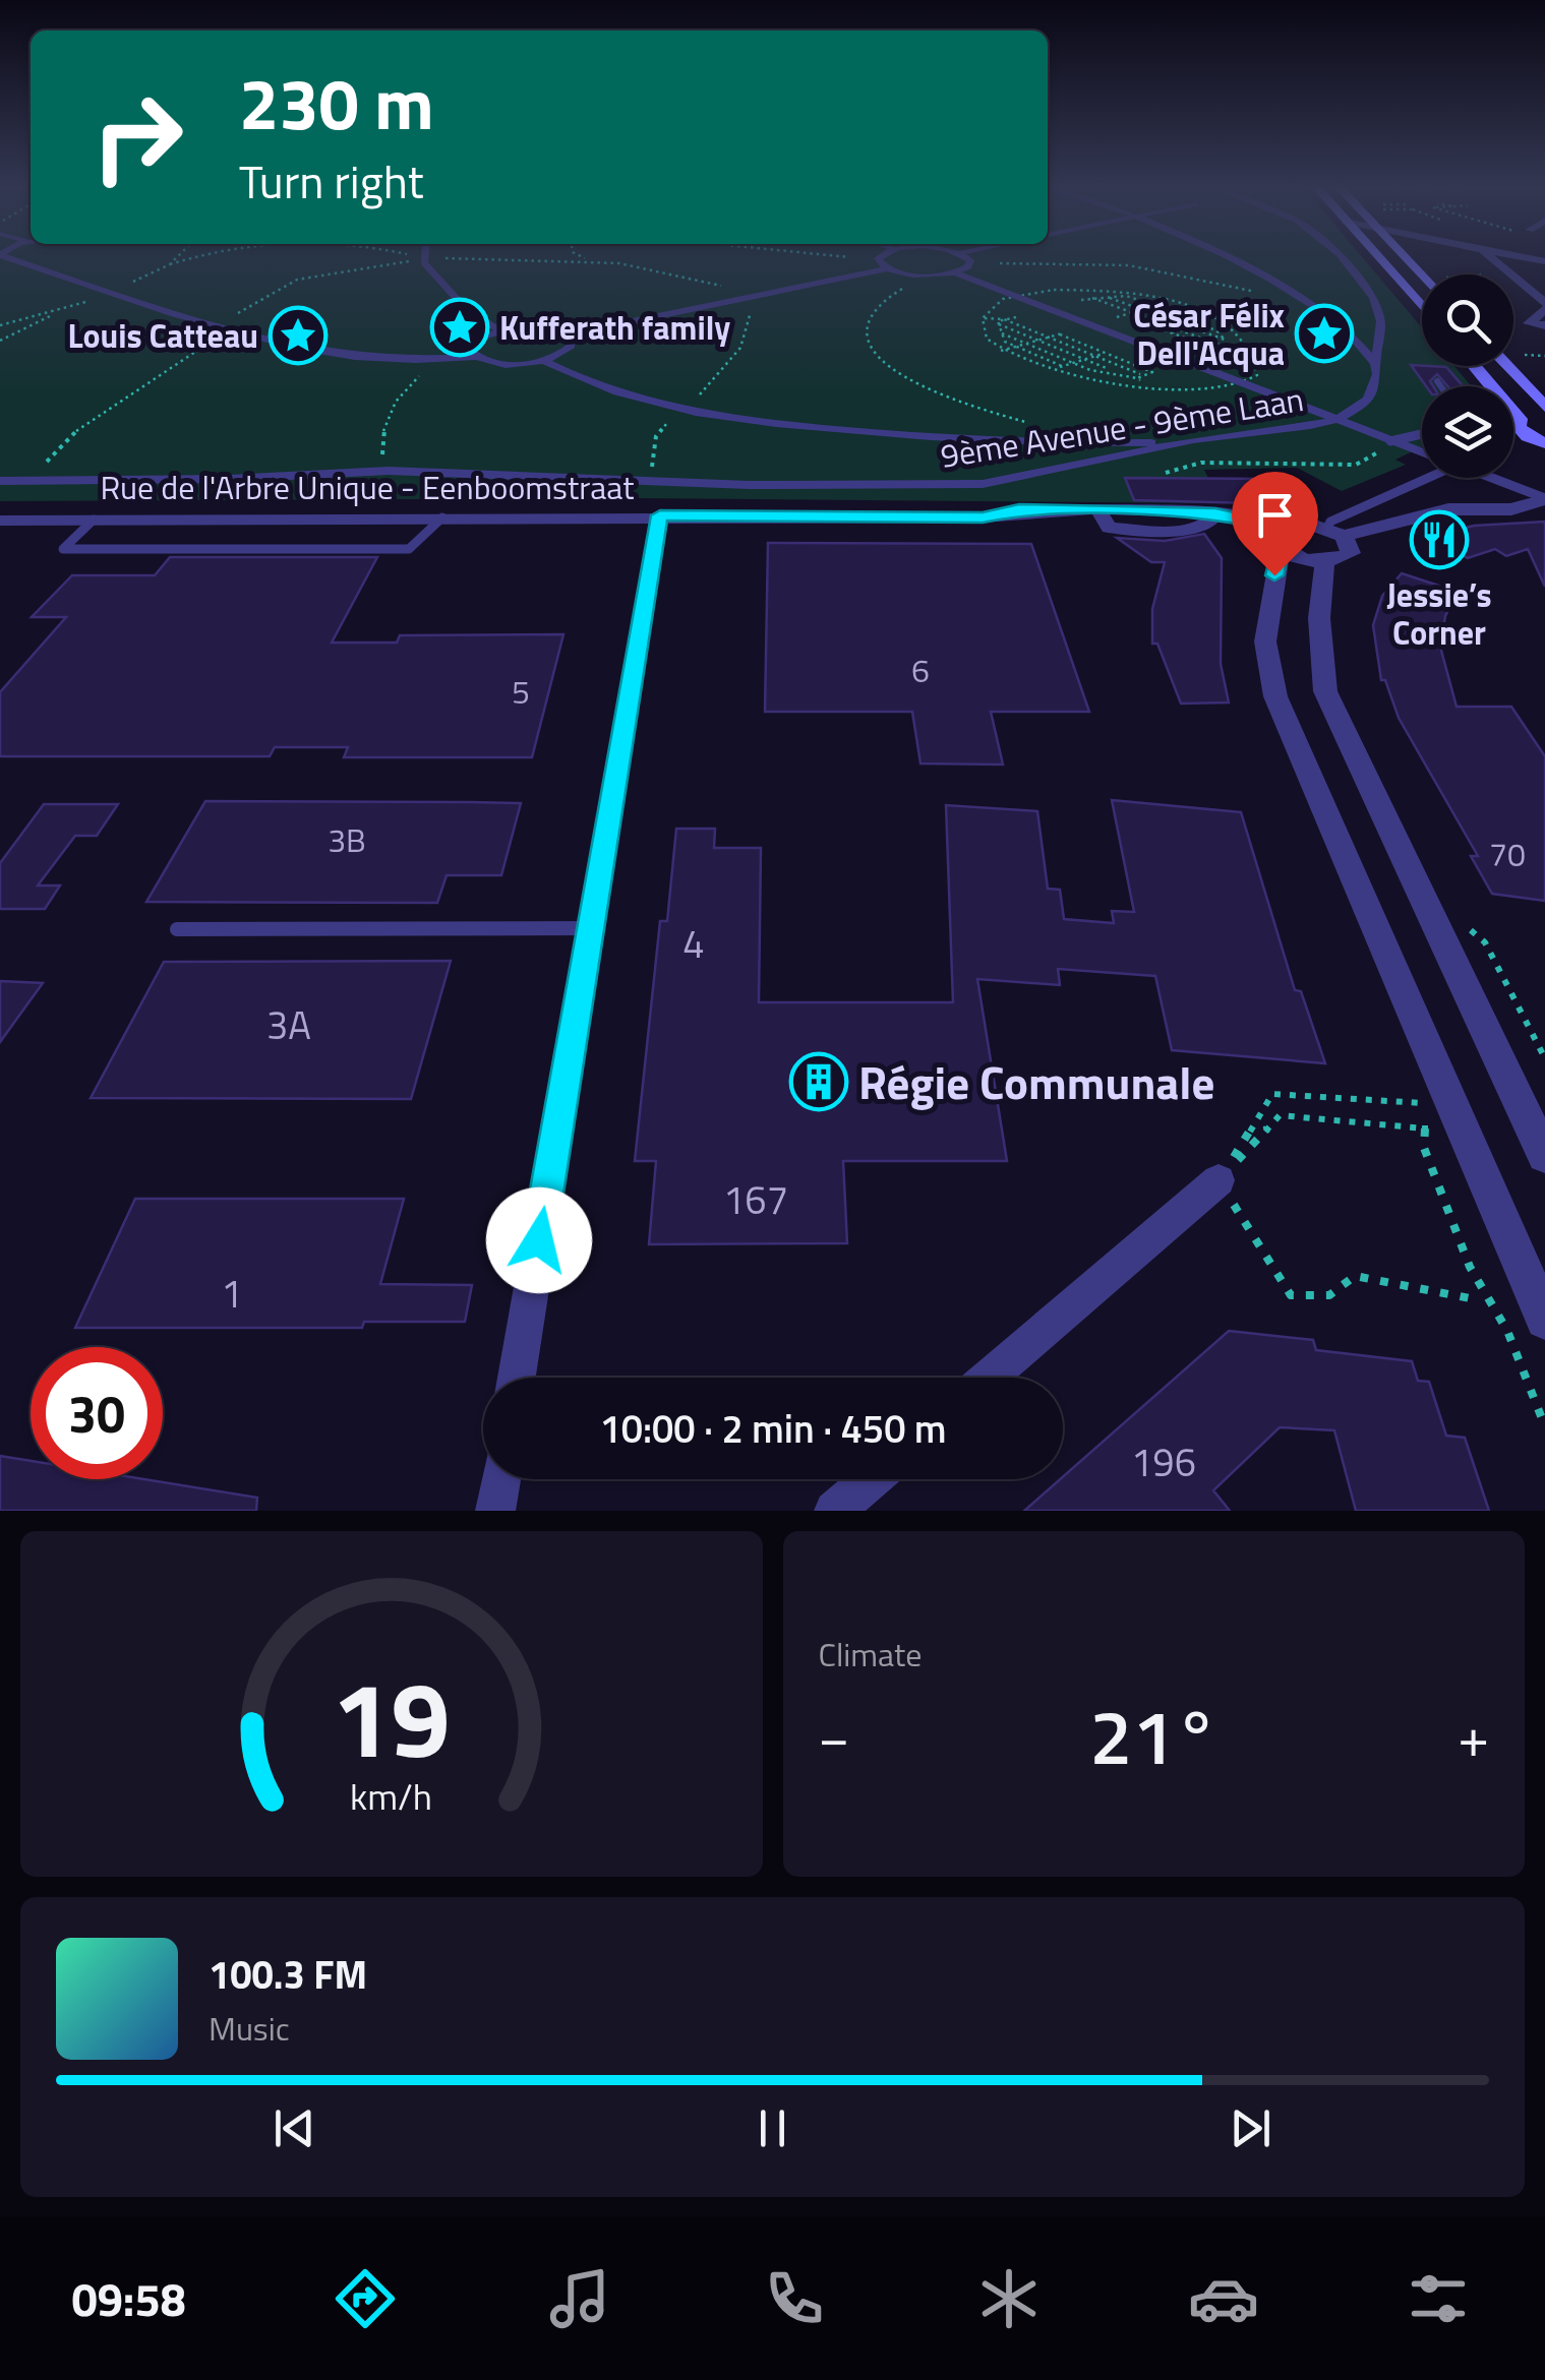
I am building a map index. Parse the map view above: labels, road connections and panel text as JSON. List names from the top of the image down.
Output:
{
  "streets": {
    "street": ["9ème Avenue - 9ème Laan", "Rue de l'Arbre Unique - Eenboomstraat"]
  },
  "places": {
    "place": ["Kufferath family", "César Félix Dell'Acqua", "Louis Catteau"],
    "restaurant": ["Jessie’s Corner"],
    "building": ["Régie Communale"]
  },
  "house_numbers": [
    "6",
    "5",
    "3B",
    "70",
    "4",
    "3A",
    "167",
    "1",
    "196"
  ],
  "page": {
    "turn": ["230 m", "Turn right"],
    "limit": "30",
    "trip": "10:00 · 2 min · 450 m",
    "tile": "Climate",
    "heat": ["−", "21°", "+"],
    "song": ["100.3 FM", "Music"],
    "tabs": "09:58",
    "gauge": ["19", "km/h"]
  }
}
